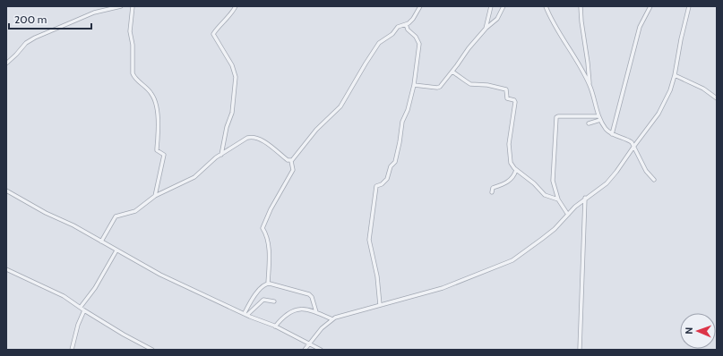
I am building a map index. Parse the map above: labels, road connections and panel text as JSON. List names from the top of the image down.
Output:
{
  "scale_bar": "200 m",
  "north": "left"
}
